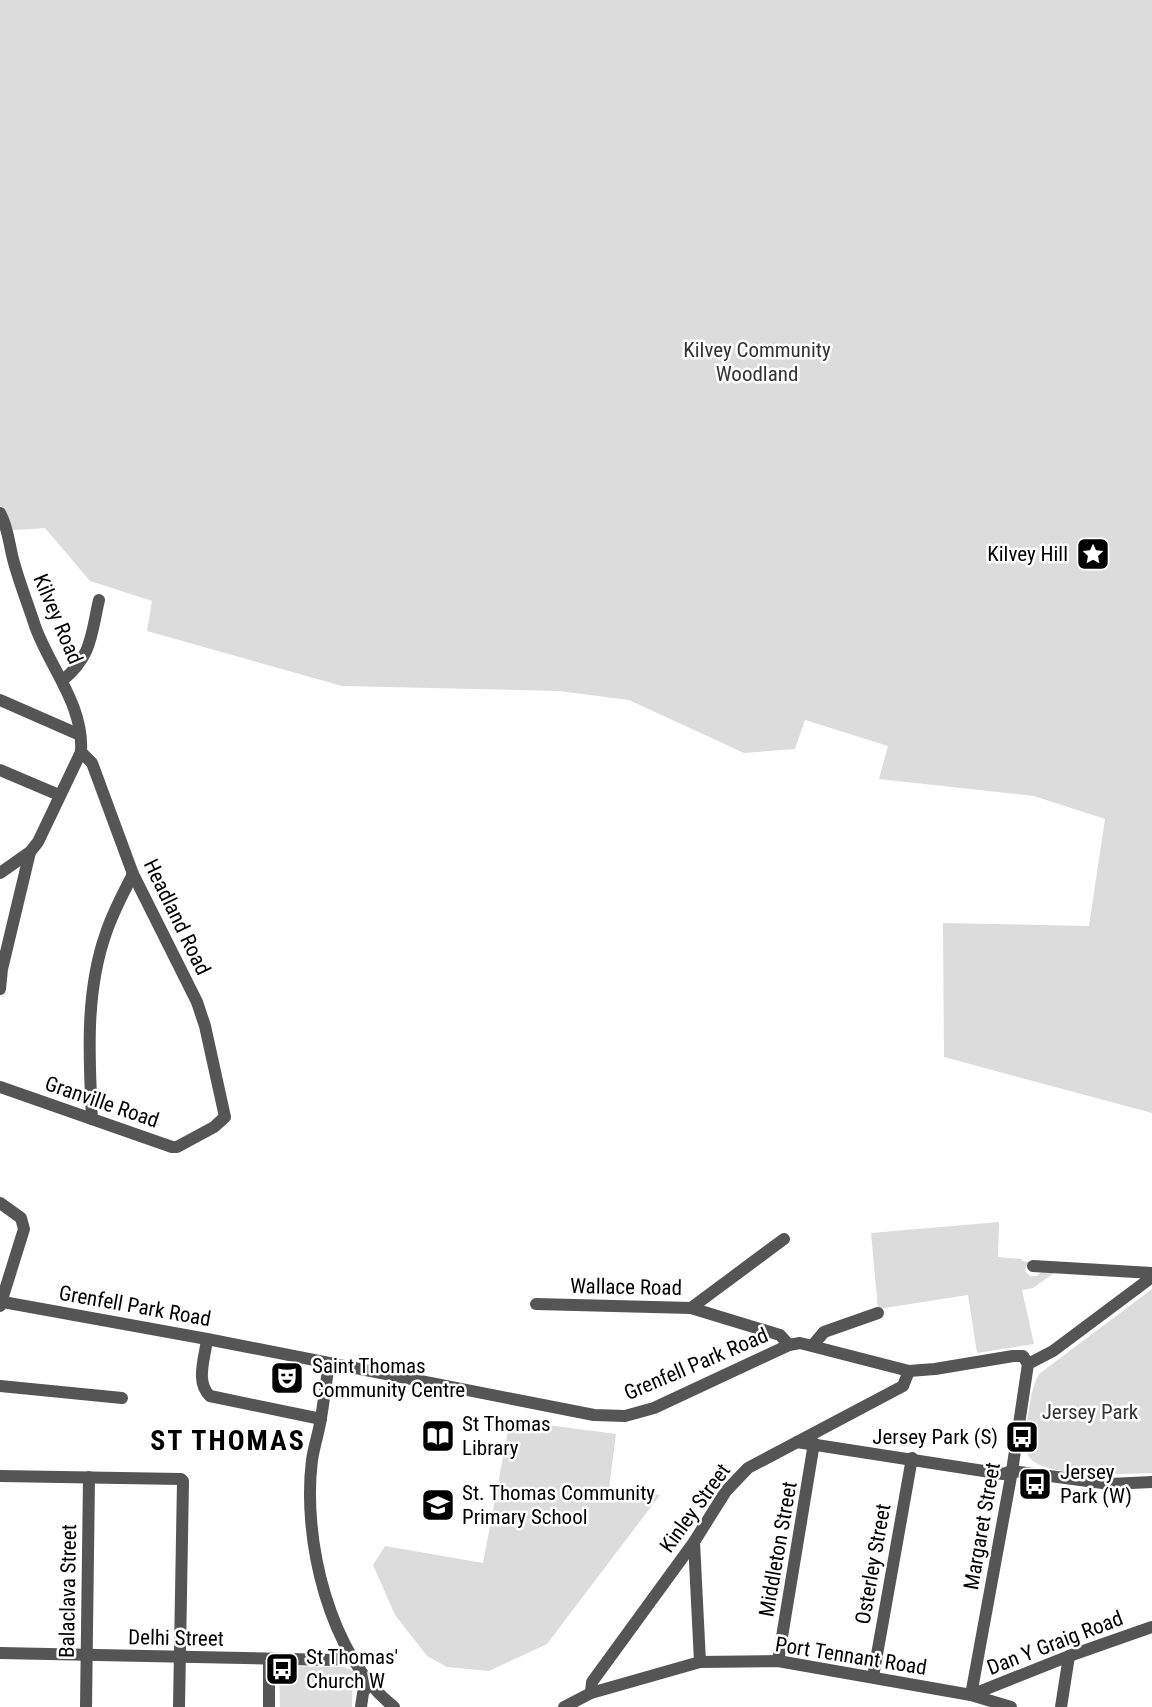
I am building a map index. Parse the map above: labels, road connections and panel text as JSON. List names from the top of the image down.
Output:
{
  "streets": {
    "street": [
      "Kilvey Road",
      "Headland Road",
      "Granville Road",
      "Wallace Road",
      "Grenfell Park Road",
      "Kinley Street",
      "Margaret Street",
      "Middleton Street",
      "Osterley Street",
      "Balaclava Street",
      "Delhi Street",
      "Dan Y Graig Road",
      "Port Tennant Road"
    ]
  },
  "crossings": [
    ["Kilvey Road", "Headland Road"],
    ["Headland Road", "Granville Road"],
    ["Wallace Road", "Grenfell Park Road"],
    ["Grenfell Park Road", "Kinley Street"],
    ["Grenfell Park Road", "Margaret Street"],
    ["Kinley Street", "Port Tennant Road"],
    ["Margaret Street", "Dan Y Graig Road"],
    ["Margaret Street", "Port Tennant Road"],
    ["Middleton Street", "Port Tennant Road"],
    ["Osterley Street", "Port Tennant Road"],
    ["Balaclava Street", "Delhi Street"],
    ["Dan Y Graig Road", "Port Tennant Road"]
  ],
  "districts": ["ST THOMAS"],
  "parks": ["Kilvey Community Woodland", "Jersey Park"],
  "places": {
    "place": ["Kilvey Hill"],
    "theatre": ["Saint Thomas Community Centre"],
    "library": ["St Thomas Library"],
    "bus stop": ["Jersey Park (S)", "Jersey Park (W)", "St Thomas' Church W"],
    "school or university": ["St. Thomas Community Primary School"]
  }
}
